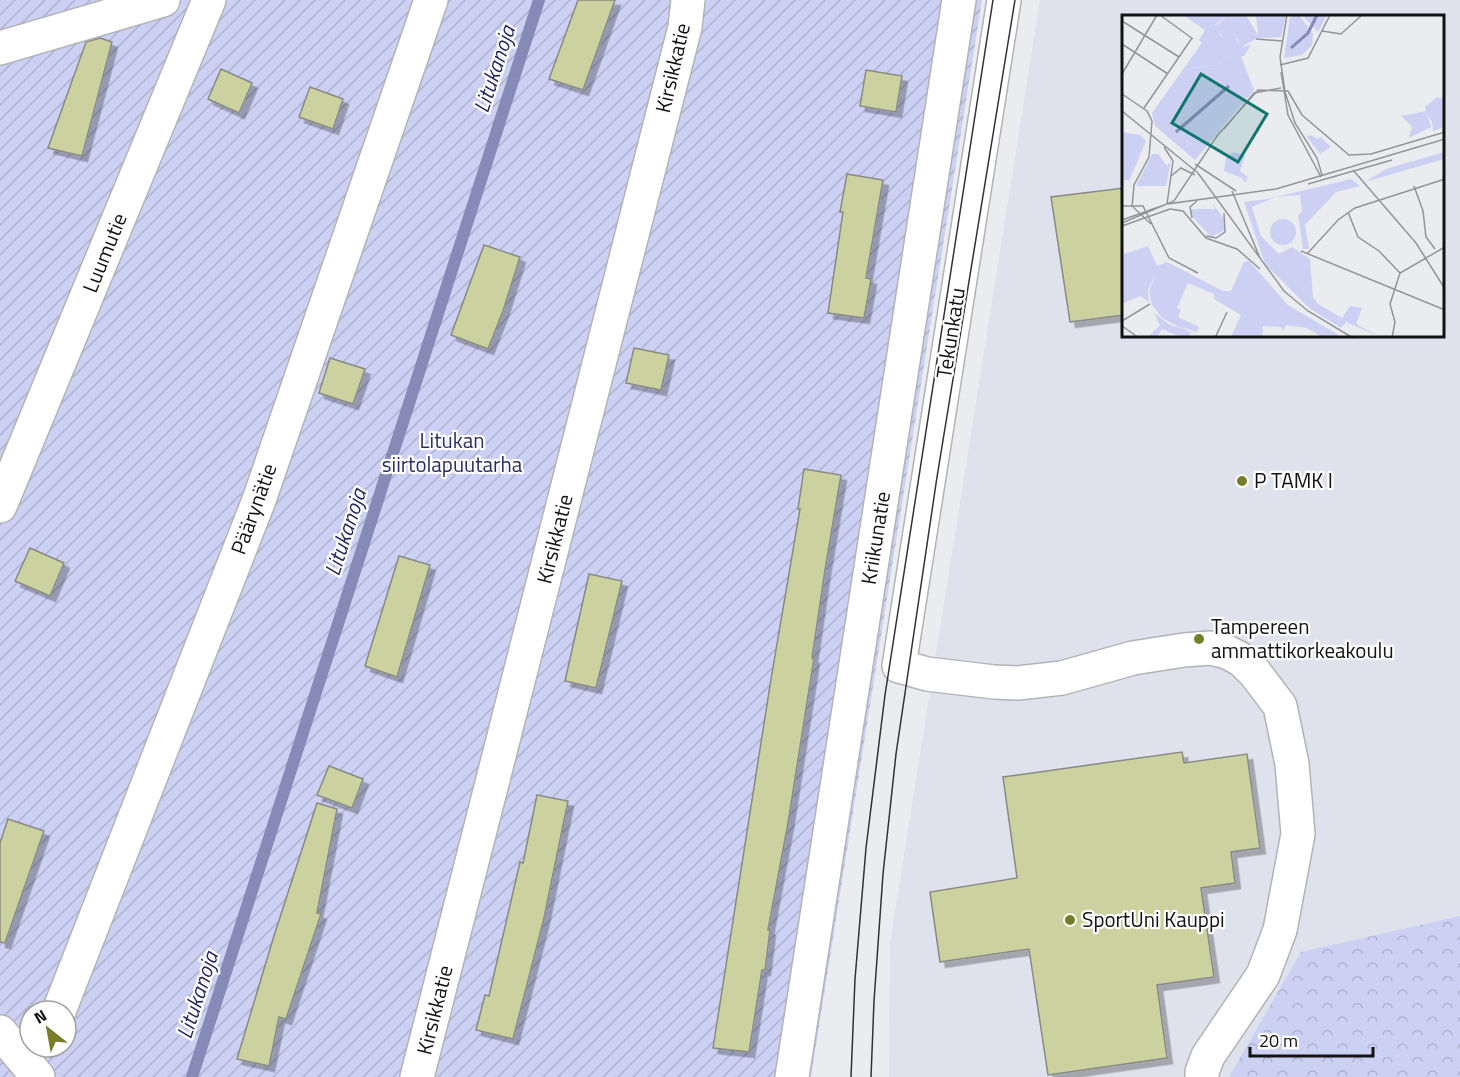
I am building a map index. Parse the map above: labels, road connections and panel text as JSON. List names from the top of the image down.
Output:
{
  "streets": {
    "street": [
      "Kirsikkatie",
      "Luumutie",
      "Tekunkatu",
      "Päärynätie",
      "Kriikunatie"
    ]
  },
  "water": ["Litukanoja"],
  "parks": ["Litukan siirtolapuutarha"],
  "places": ["P TAMK I", "Tampereen ammattikorkeakoulu", "SportUni Kauppi"],
  "scale_bar": "20 m",
  "north": "top left"
}
